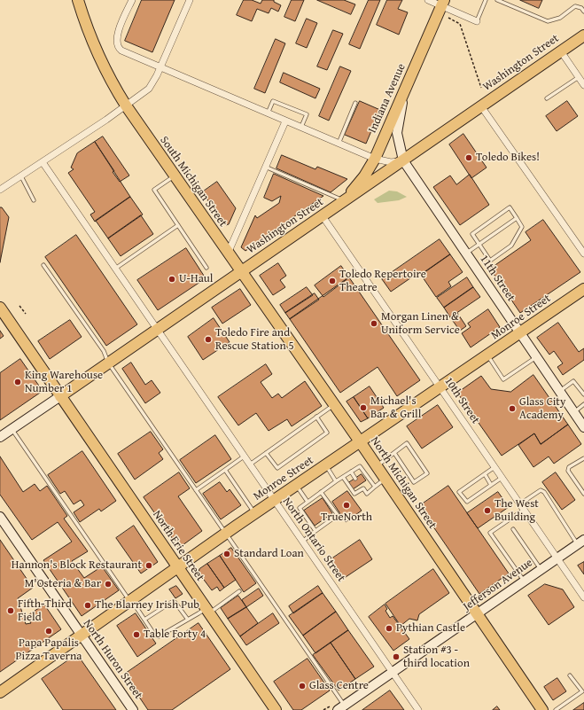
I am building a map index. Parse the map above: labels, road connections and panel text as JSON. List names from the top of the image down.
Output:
{
  "streets": {
    "main road": [
      "Washington Street",
      "Indiana Avenue",
      "South Michigan Street",
      "Monroe Street",
      "North Michigan Street",
      "North Erie Street"
    ],
    "street": [
      "11th Street",
      "10th Street",
      "North Ontario Street",
      "Jefferson Avenue",
      "North Huron Street"
    ]
  },
  "crossings": [
    ["Washington Street", "Indiana Avenue"],
    ["Washington Street", "South Michigan Street"],
    ["Washington Street", "11th Street"],
    ["Washington Street", "10th Street"],
    ["Washington Street", "North Michigan Street"],
    ["Washington Street", "North Ontario Street"],
    ["Washington Street", "North Erie Street"],
    ["South Michigan Street", "North Michigan Street"],
    ["11th Street", "Monroe Street"],
    ["Monroe Street", "10th Street"],
    ["Monroe Street", "North Michigan Street"],
    ["Monroe Street", "North Ontario Street"],
    ["Monroe Street", "North Erie Street"],
    ["Monroe Street", "North Huron Street"],
    ["10th Street", "Jefferson Avenue"],
    ["North Michigan Street", "Jefferson Avenue"],
    ["North Ontario Street", "Jefferson Avenue"]
  ],
  "places": [
    "Toledo Bikes!",
    "U-Haul",
    "Toledo Repertoire Theatre",
    "Morgan Linen & Uniform Service",
    "Toledo Fire and Rescue Station 5",
    "King Warehouse Number 1",
    "Michael's Bar & Grill",
    "Glass City Academy",
    "TrueNorth",
    "The West Building",
    "Standard Loan",
    "Hannon's Block Restaurant",
    "M'Osteria & Bar",
    "The Blarney Irish Pub",
    "Fifth-Third Field",
    "Pythian Castle",
    "Papa Papalis Pizza Taverna",
    "Table Forty 4",
    "Station #3 - third location",
    "Glass Centre"
  ]
}
